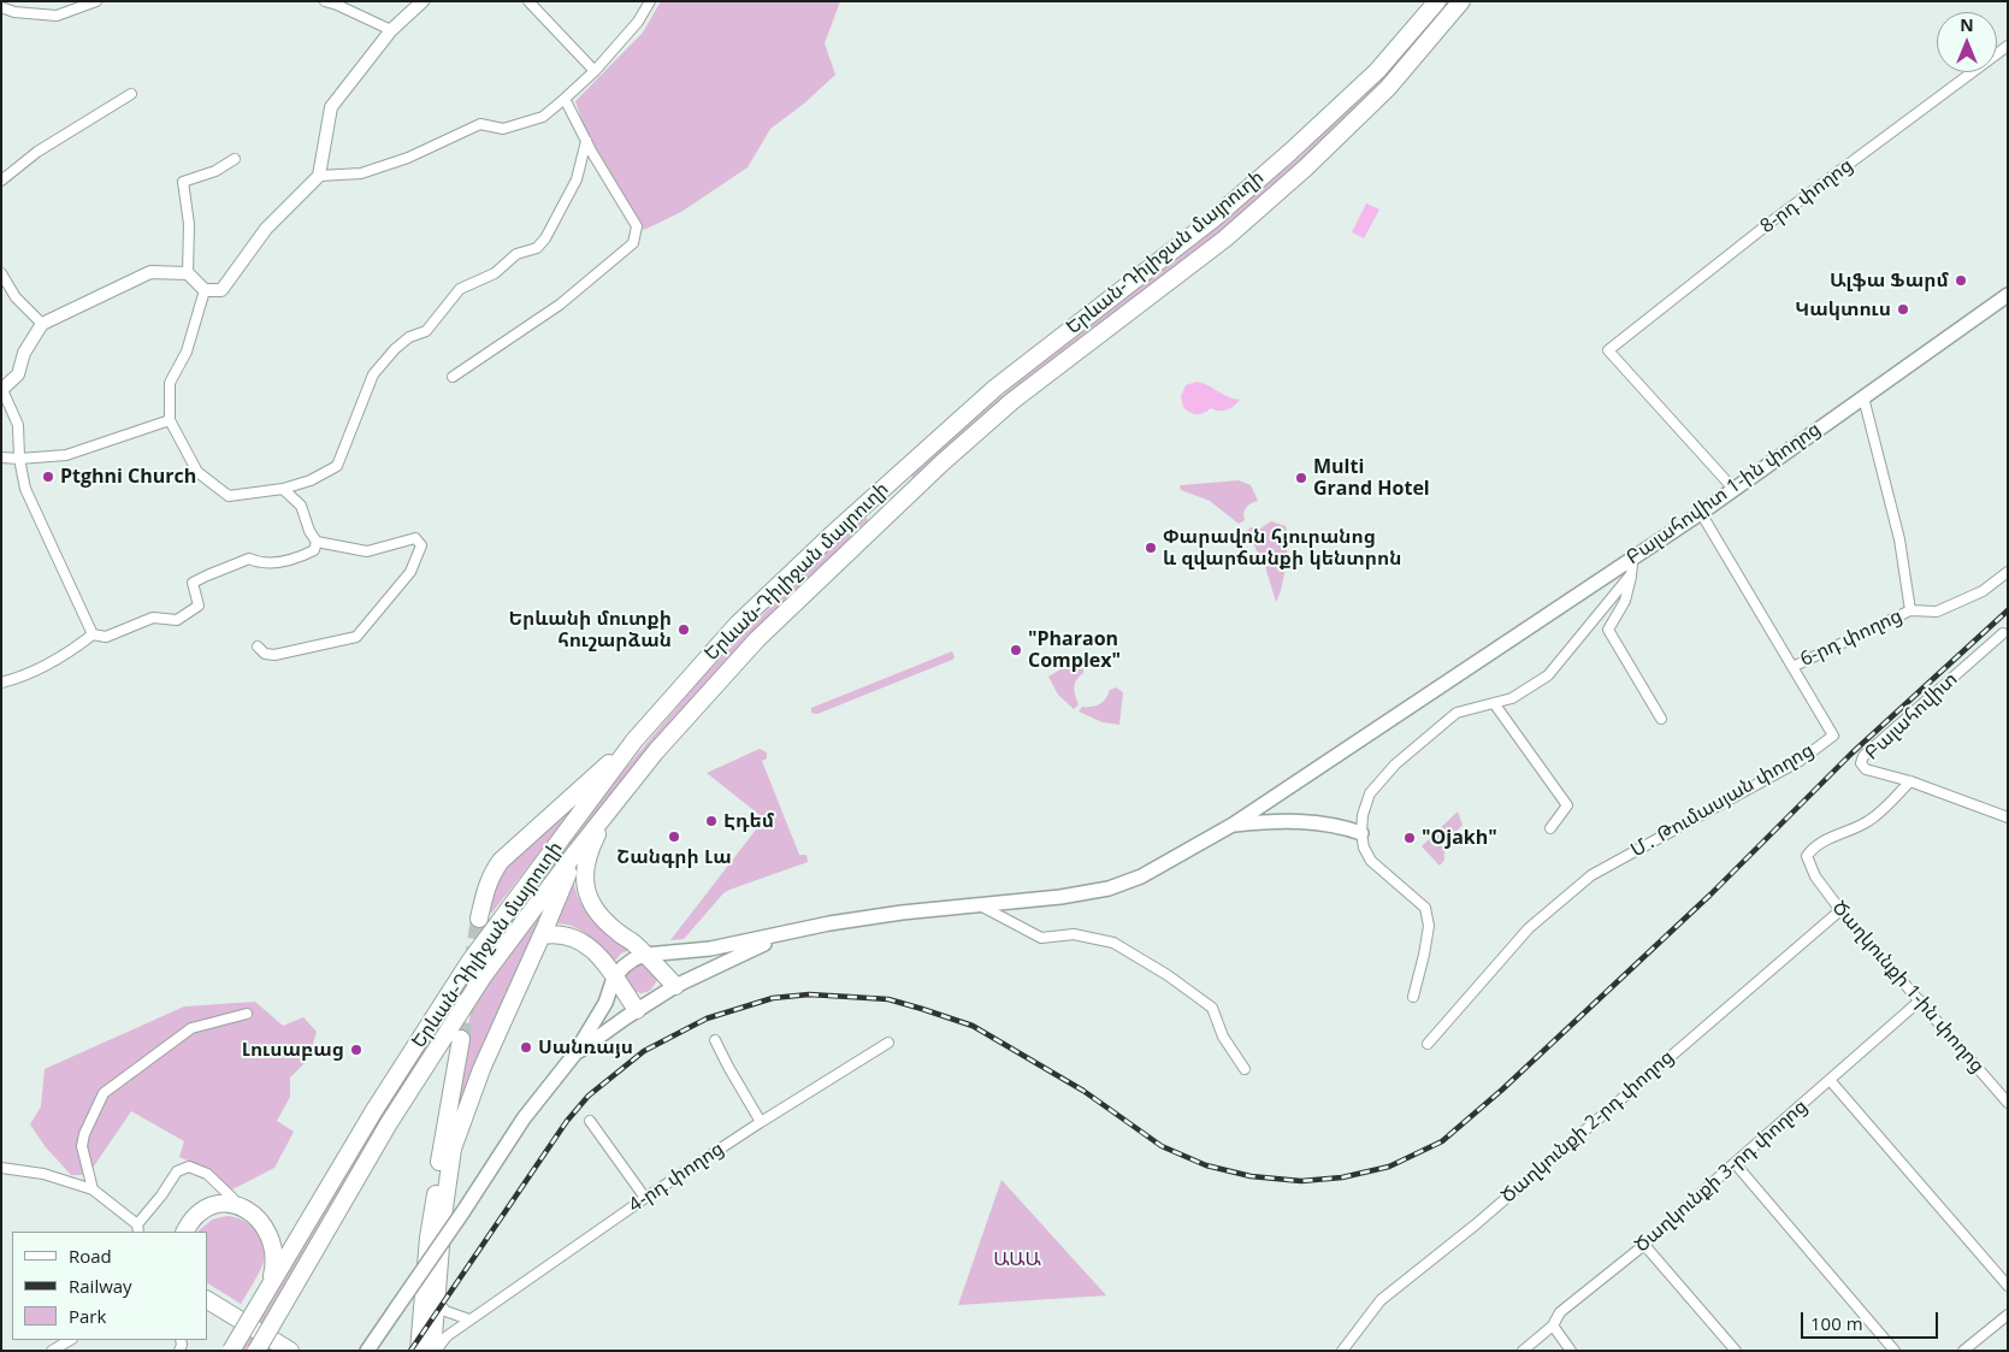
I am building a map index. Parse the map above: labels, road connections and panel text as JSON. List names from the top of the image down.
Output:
{
  "streets": {
    "highway": ["Երևան-Դիլիջան մայրուղի"],
    "main road": ["Բալահովիտ 1-ին փողոց"],
    "street": [
      "8-րդ փողոց",
      "6-րդ փողոց",
      "Բալահովիտ",
      "Մ․ Թումասյան փողոց",
      "Ծաղկունքի 1-ին փողոց",
      "Ծաղկունքի 2-րդ փողոց",
      "Ծաղկունքի 3-րդ փողոց",
      "4-րդ փողոց"
    ]
  },
  "crossings": [
    ["8-րդ փողոց", "Բալահովիտ 1-ին փողոց"],
    ["Բալահովիտ 1-ին փողոց", "Մ․ Թումասյան փողոց"],
    ["6-րդ փողոց", "Մ․ Թումասյան փողոց"],
    ["Բալահովիտ", "Ծաղկունքի 1-ին փողոց"],
    ["Ծաղկունքի 1-ին փողոց", "Ծաղկունքի 2-րդ փողոց"],
    ["Ծաղկունքի 1-ին փողոց", "Ծաղկունքի 3-րդ փողոց"]
  ],
  "parks": ["ԱԱԱ"],
  "places": [
    "Ալֆա Ֆարմ",
    "Կակտուս",
    "Ptghni Church",
    "Multi Grand Hotel",
    "Փարավոն հյուրանոց և զվարճանքի կենտրոն",
    "Երևանի մուտքի հուշարձան",
    "\"Pharaon Complex\"",
    "Էդեմ",
    "Շանգրի Լա",
    "\"Ojakh\"",
    "Սանռայս",
    "Լուսաբաց"
  ],
  "legend": ["Road", "Railway", "Park"],
  "scale_bar": "100 m",
  "north": "top"
}
